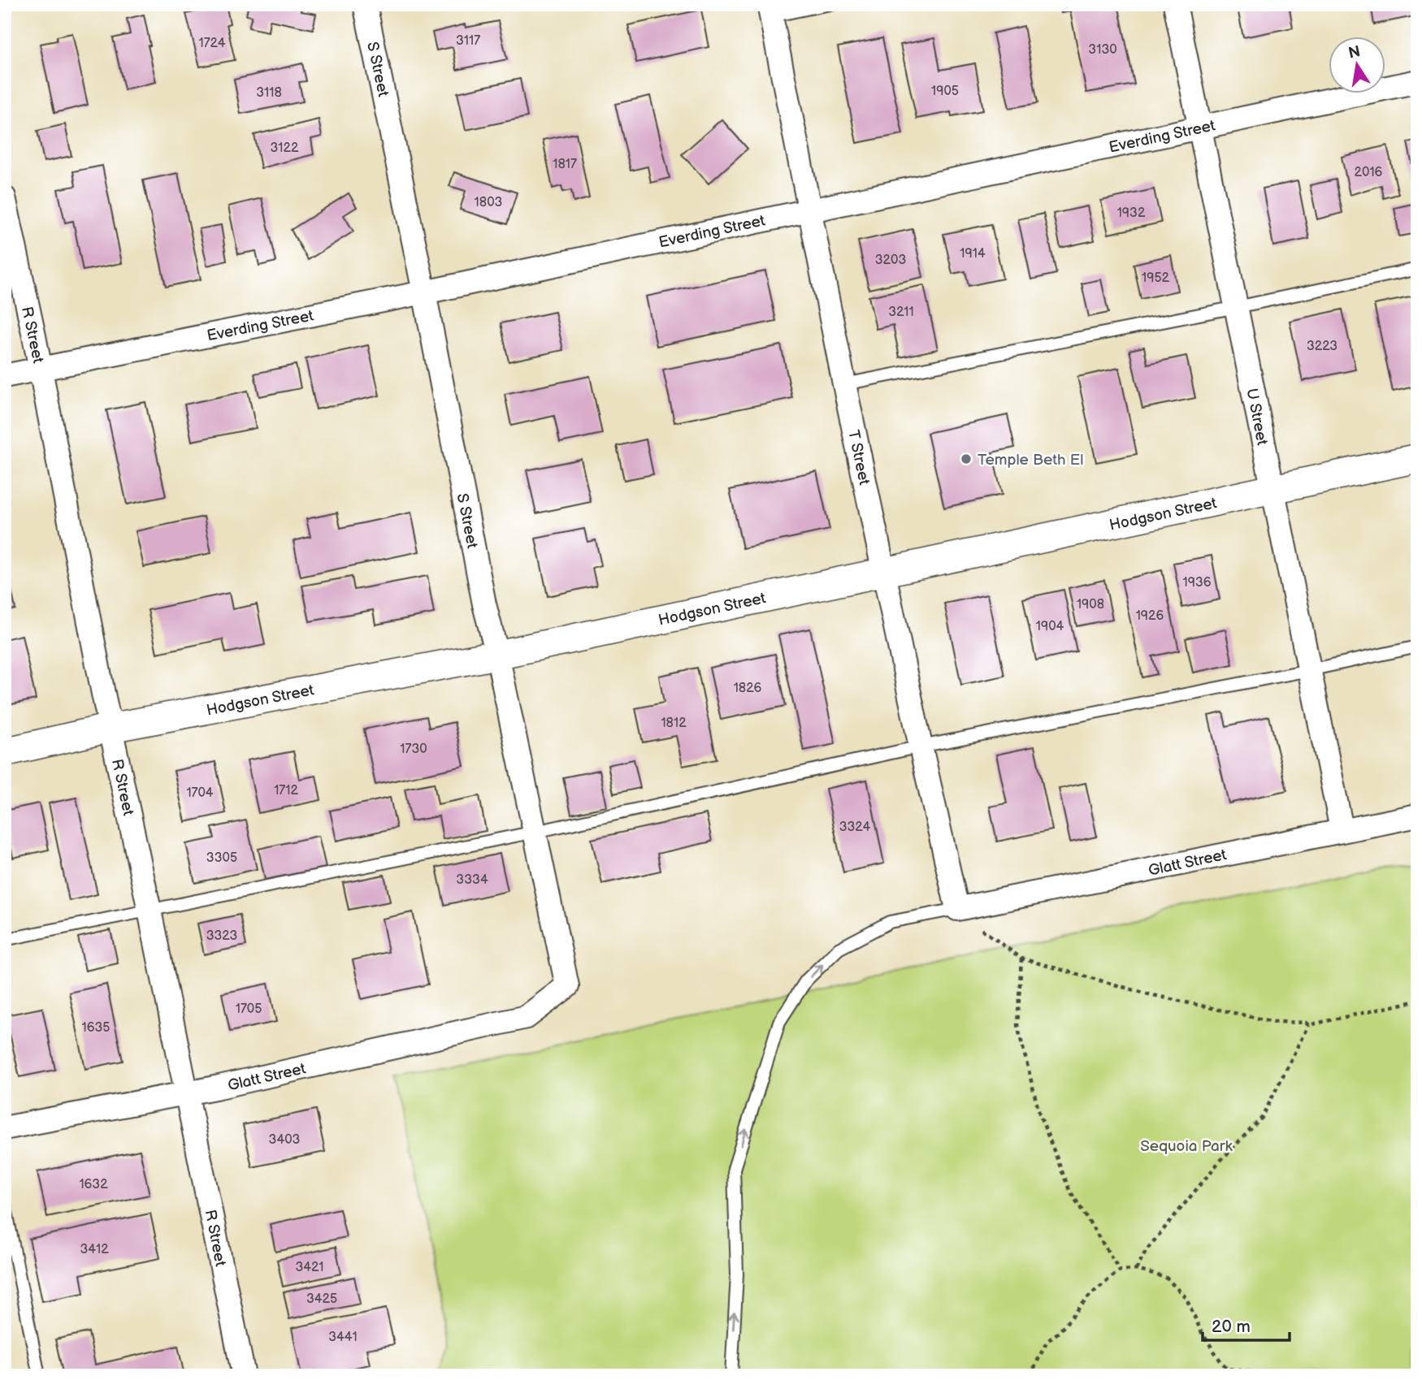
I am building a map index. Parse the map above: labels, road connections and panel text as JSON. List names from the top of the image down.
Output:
{
  "streets": {
    "street": [
      "S Street",
      "Everding Street",
      "R Street",
      "U Street",
      "T Street",
      "Hodgson Street",
      "Glatt Street"
    ]
  },
  "crossings": [
    ["S Street", "Everding Street"],
    ["S Street", "Hodgson Street"],
    ["S Street", "Glatt Street"],
    ["Everding Street", "R Street"],
    ["Everding Street", "U Street"],
    ["Everding Street", "T Street"],
    ["R Street", "Hodgson Street"],
    ["R Street", "Glatt Street"],
    ["U Street", "Hodgson Street"],
    ["U Street", "Glatt Street"],
    ["T Street", "Hodgson Street"],
    ["T Street", "Glatt Street"]
  ],
  "parks": ["Sequoia Park"],
  "places": ["Temple Beth El"],
  "house_numbers": [
    "3117",
    "1724",
    "3130",
    "1905",
    "3118",
    "3122",
    "1817",
    "2016",
    "1803",
    "1932",
    "1914",
    "3203",
    "1952",
    "3211",
    "3223",
    "1936",
    "1908",
    "1926",
    "1904",
    "1826",
    "1812",
    "1730",
    "1712",
    "1704",
    "3324",
    "3305",
    "3334",
    "3323",
    "1705",
    "1635",
    "3403",
    "1632",
    "3412",
    "3421",
    "3425",
    "3441"
  ],
  "scale_bar": "20 m",
  "north": "top"
}
